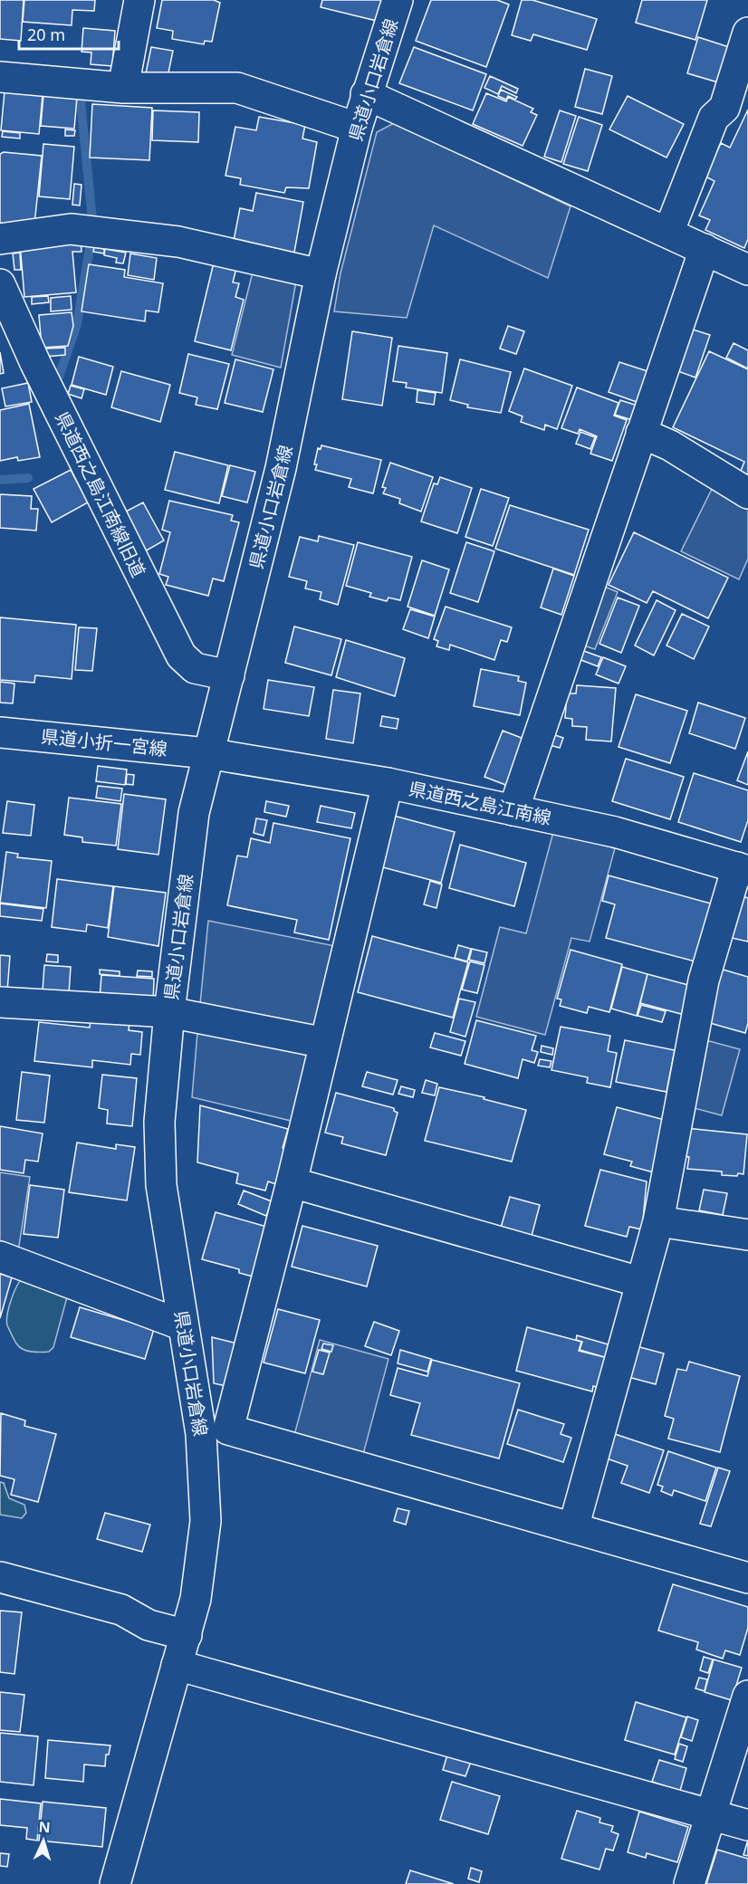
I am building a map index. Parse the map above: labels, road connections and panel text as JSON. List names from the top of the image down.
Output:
{
  "streets": {
    "street": [
      "県道小口岩倉線",
      "県道西之島江南線旧道",
      "県道小折一宮線",
      "県道西之島江南線"
    ]
  },
  "crossings": [
    ["県道小口岩倉線", "県道西之島江南線旧道"],
    ["県道小口岩倉線", "県道小折一宮線"],
    ["県道小口岩倉線", "県道西之島江南線"],
    ["県道小折一宮線", "県道西之島江南線"]
  ],
  "scale_bar": "20 m",
  "north": "top"
}
